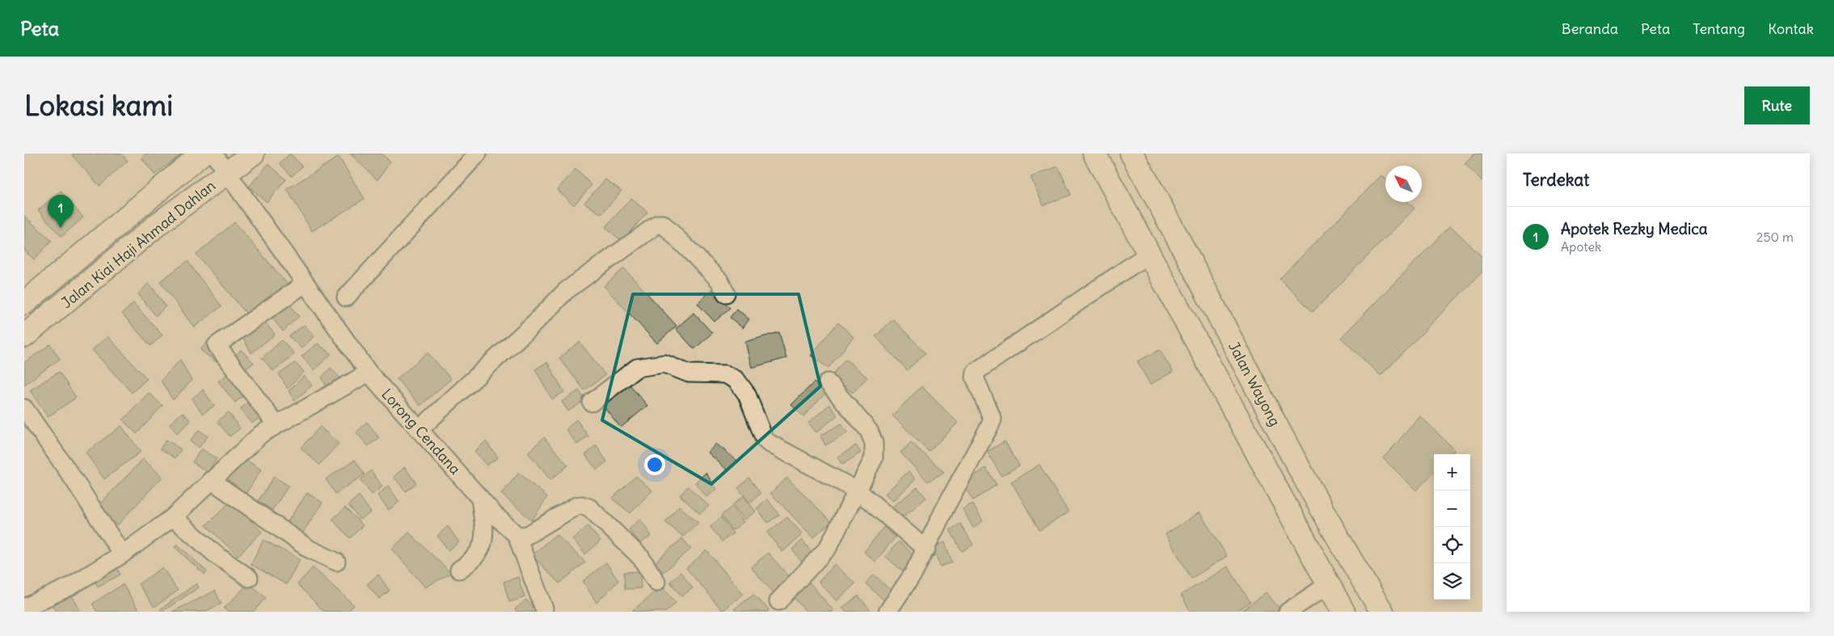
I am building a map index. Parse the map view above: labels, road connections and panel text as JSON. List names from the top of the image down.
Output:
{
  "streets": {
    "main road": ["Jalan Kiai Haji Ahmad Dahlan", "Jalan Wayong"],
    "street": ["Lorong Cendana"]
  },
  "crossings": [
    ["Jalan Kiai Haji Ahmad Dahlan", "Lorong Cendana"]
  ],
  "north": "top left",
  "page": {
    "header": "Peta",
    "nav": [
      "Beranda",
      "Peta",
      "Tentang",
      "Kontak"
    ],
    "buttons": "Rute",
    "title": "Lokasi kami",
    "heading": "Terdekat",
    "pins": "1",
    "list": [
      {
        "mark": "1",
        "name": "Apotek Rezky Medica",
        "note": "Apotek",
        "value": "250 m"
      }
    ],
    "map_buttons": ["+", "−"]
  }
}
